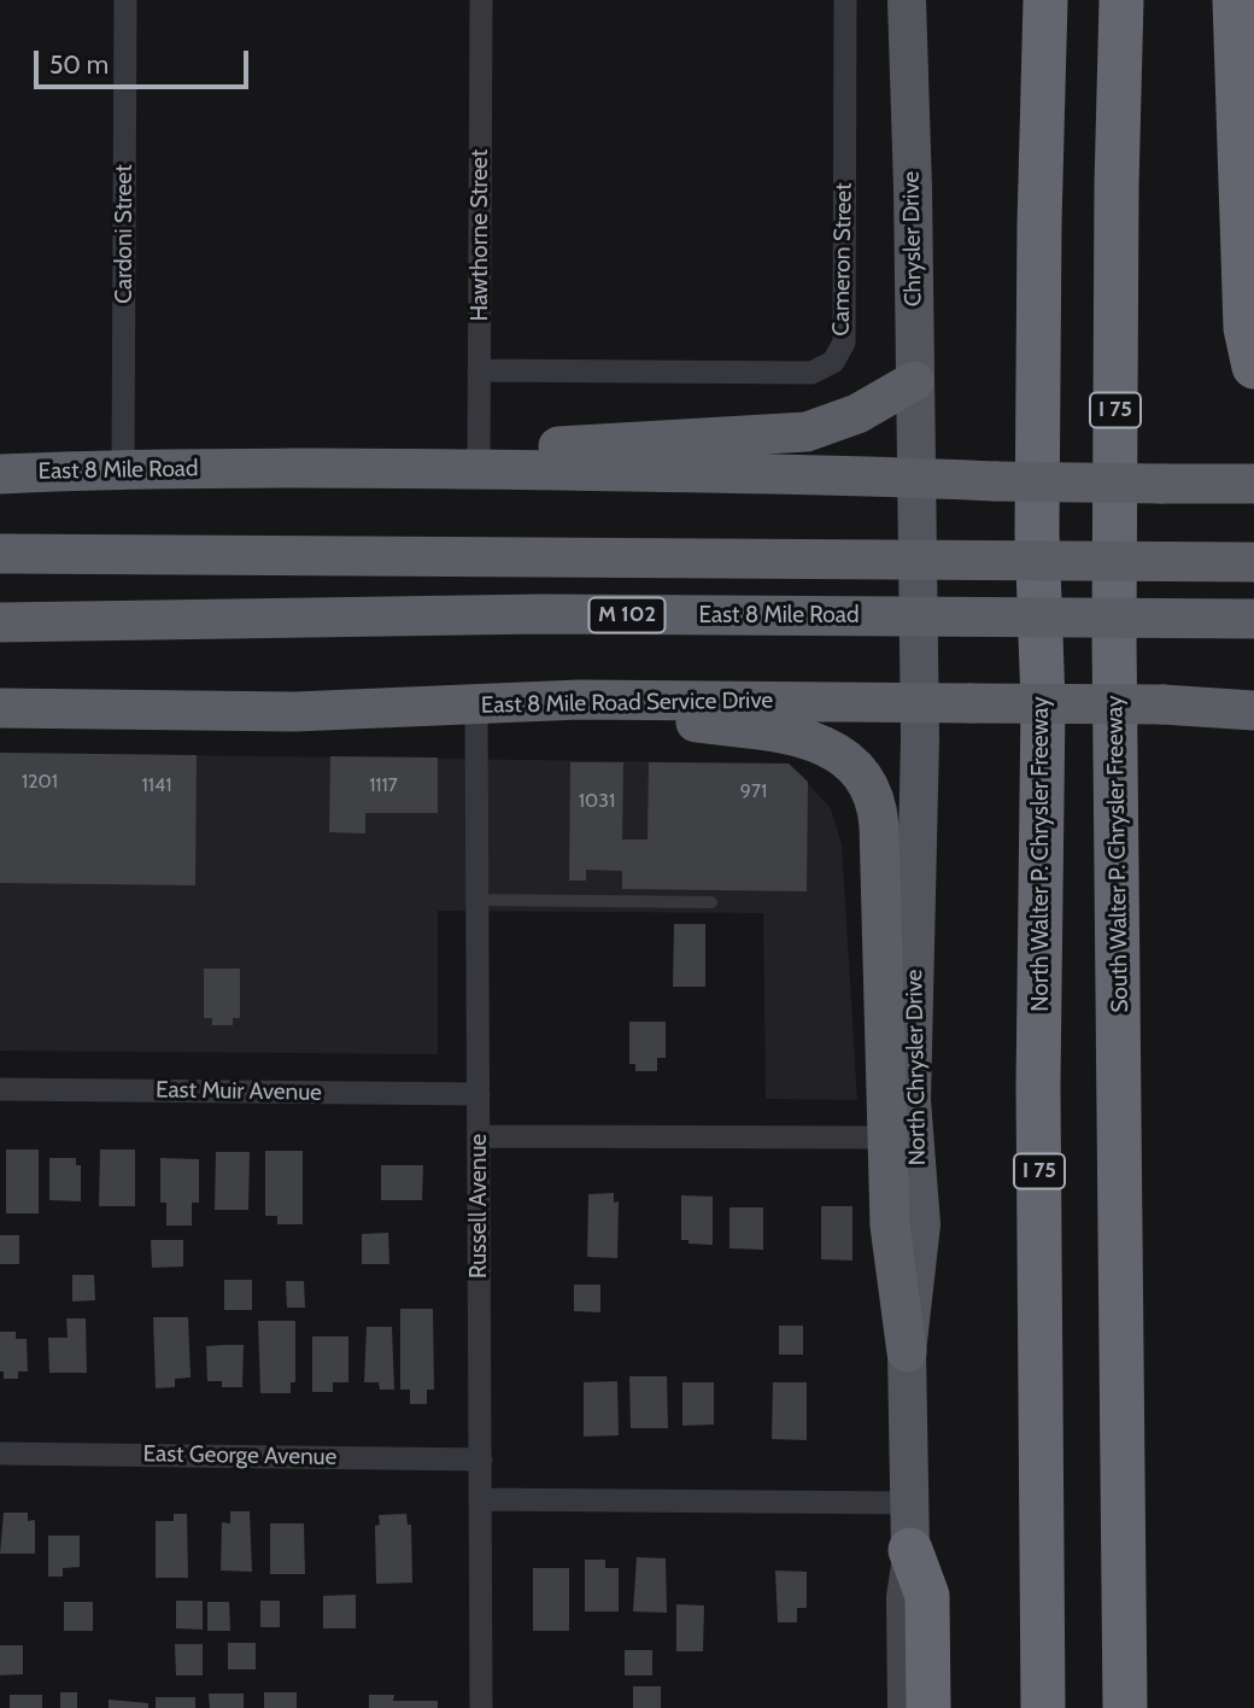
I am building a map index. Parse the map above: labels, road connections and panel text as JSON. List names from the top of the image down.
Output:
{
  "streets": {
    "highway": [
      "I 75",
      "East 8 Mile Road",
      "M 102",
      "East 8 Mile Road Service Drive",
      "North Walter P. Chrysler Freeway",
      "South Walter P. Chrysler Freeway"
    ],
    "main road": ["Chrysler Drive", "North Chrysler Drive"],
    "street": [
      "Cardoni Street",
      "Hawthorne Street",
      "Cameron Street",
      "East Muir Avenue",
      "Russell Avenue",
      "East George Avenue"
    ]
  },
  "crossings": [
    ["Cardoni Street", "East 8 Mile Road"],
    ["Hawthorne Street", "Cameron Street"],
    ["Hawthorne Street", "East 8 Mile Road"],
    ["Chrysler Drive", "East 8 Mile Road"],
    ["Chrysler Drive", "North Chrysler Drive"],
    ["East 8 Mile Road", "North Chrysler Drive"],
    ["East 8 Mile Road Service Drive", "North Chrysler Drive"],
    ["East 8 Mile Road Service Drive", "Russell Avenue"],
    ["East Muir Avenue", "Russell Avenue"],
    ["Russell Avenue", "East George Avenue"]
  ],
  "house_numbers": [
    "1201",
    "1141",
    "1117",
    "971",
    "1031"
  ],
  "scale_bar": "50 m"
}
